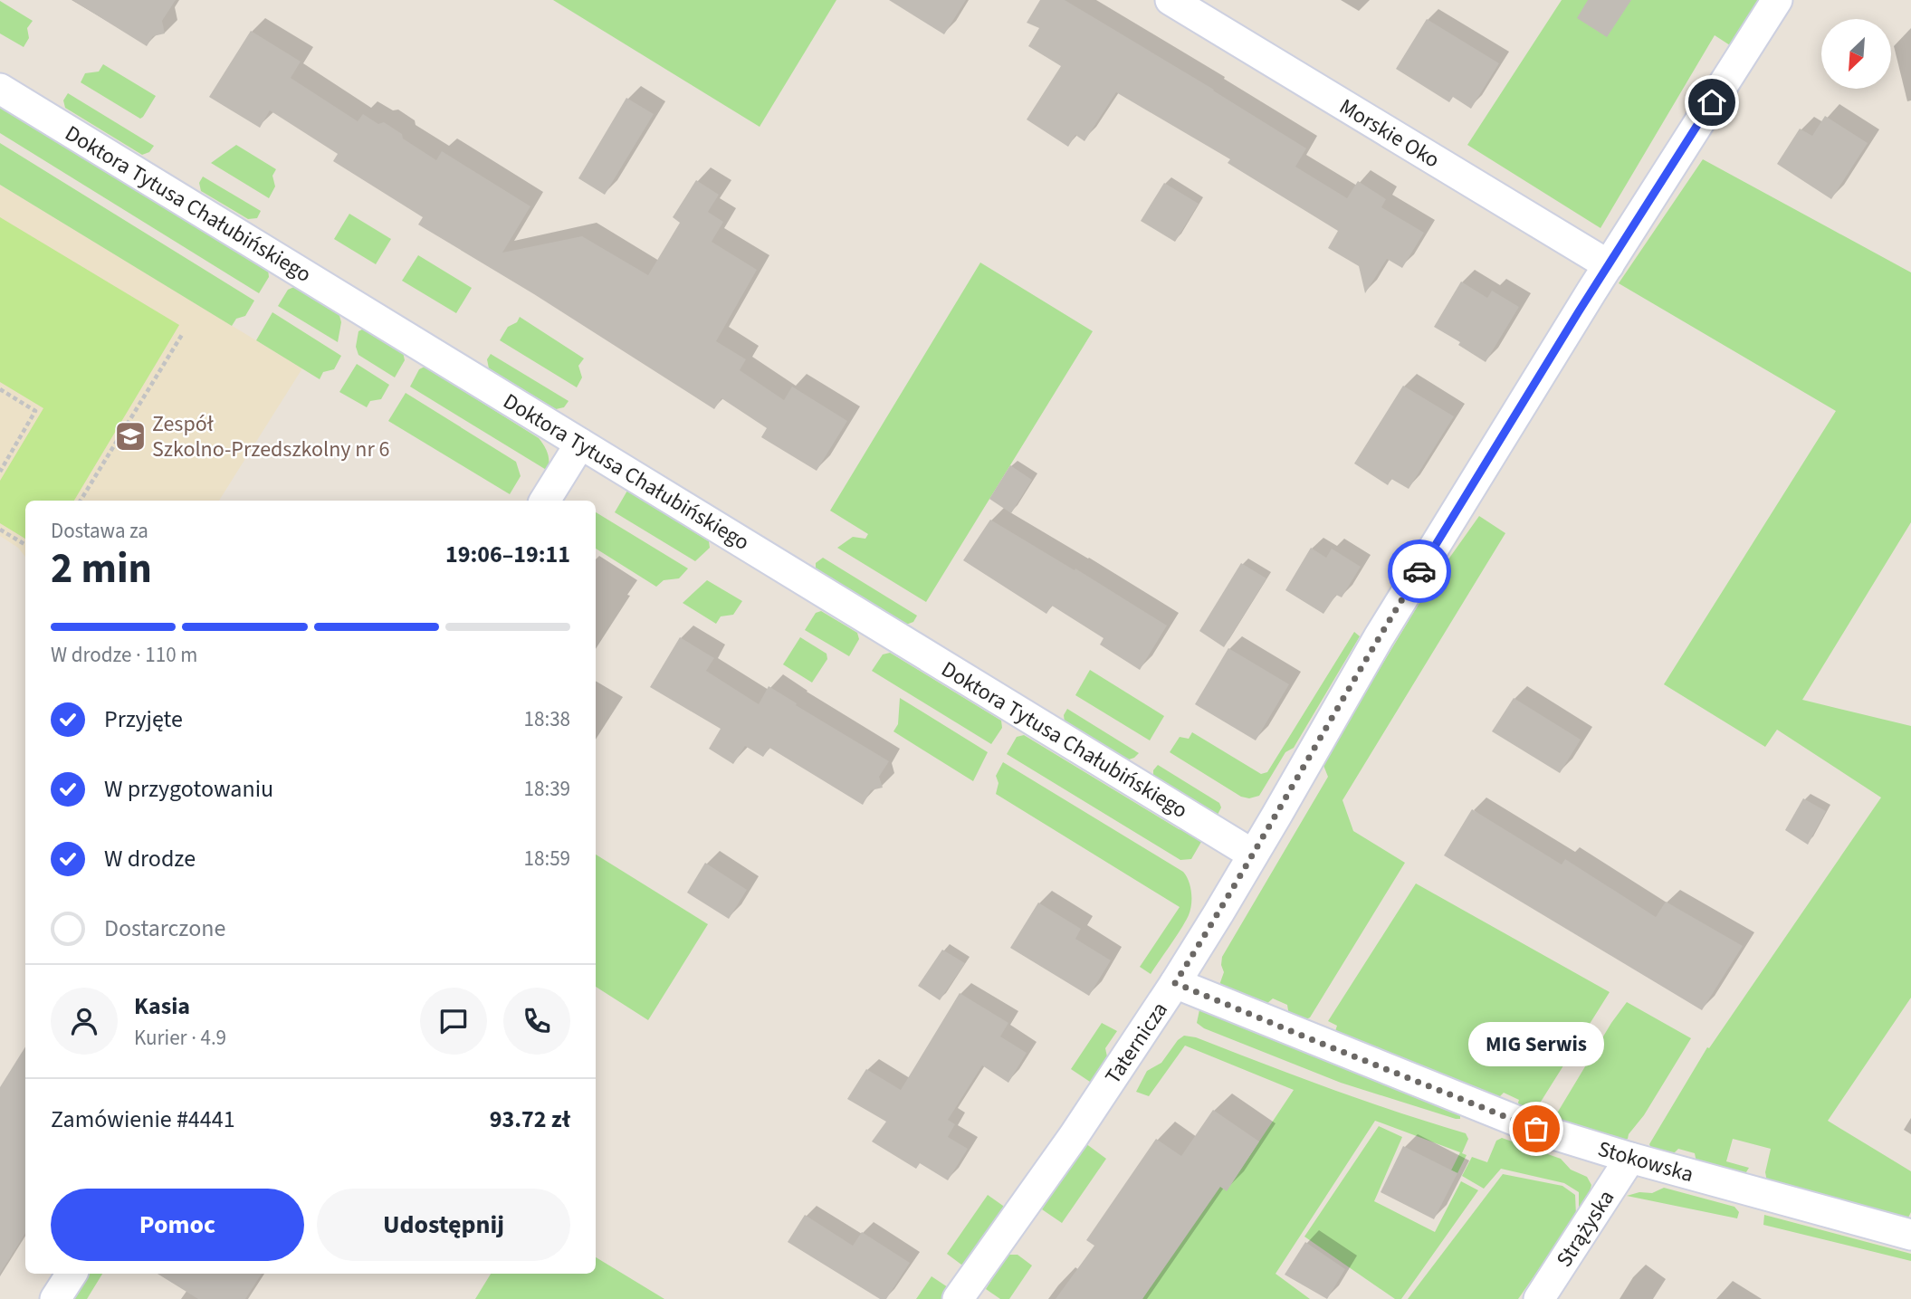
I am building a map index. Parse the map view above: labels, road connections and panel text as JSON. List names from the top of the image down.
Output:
{
  "streets": {
    "street": [
      "Morskie Oko",
      "Doktora Tytusa Chałubińskiego",
      "Taternicza",
      "Stokowska",
      "Strążyska"
    ]
  },
  "crossings": [
    ["Morskie Oko", "Taternicza"],
    ["Doktora Tytusa Chałubińskiego", "Taternicza"],
    ["Taternicza", "Stokowska"],
    ["Stokowska", "Strążyska"]
  ],
  "places": {
    "school or university": ["Zespół Szkolno-Przedszkolny nr 6"],
    "other": ["MIG Serwis"]
  },
  "north": "bottom left",
  "page": {
    "heading": ["2 min", "Dostawa za", "19:06–19:11"],
    "panel": [
      "Kasia",
      "Kurier · 4.9",
      "Zamówienie #4441",
      "93.72 zł"
    ],
    "bar": "W drodze · 110 m",
    "list": [
      ["Przyjęte", "18:38"],
      ["W przygotowaniu", "18:39"],
      ["W drodze", "18:59"],
      "Dostarczone"
    ],
    "bubble": "MIG Serwis",
    "buttons": ["Pomoc", "Udostępnij"]
  }
}
